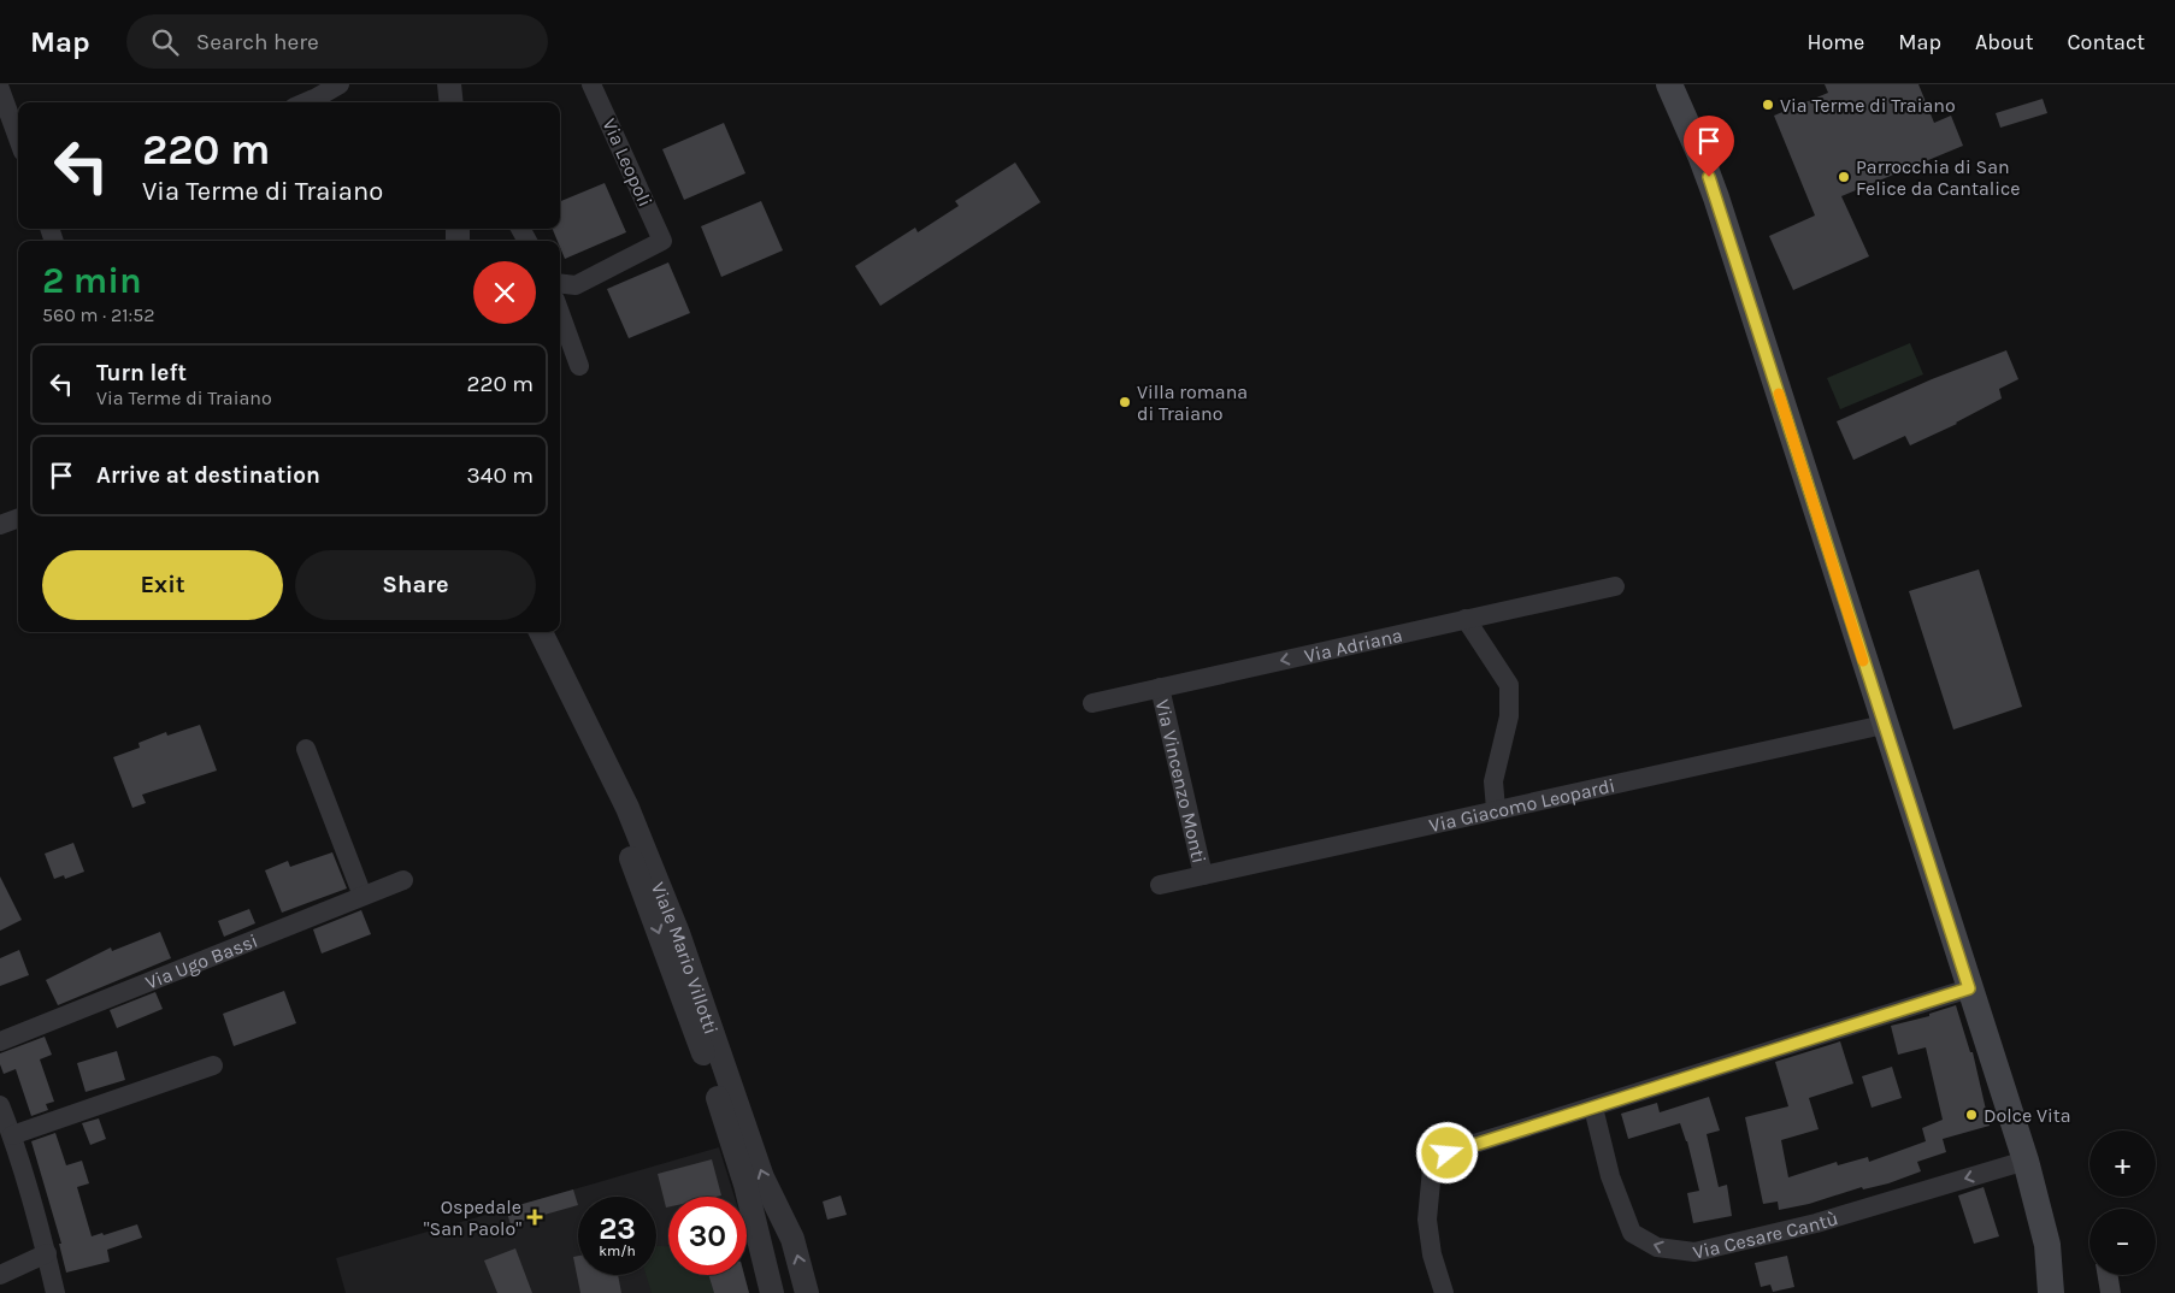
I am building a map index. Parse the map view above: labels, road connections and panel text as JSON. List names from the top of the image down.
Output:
{
  "streets": {
    "street": [
      "Via Leopoli",
      "Via Adriana",
      "Via Vincenzo Monti",
      "Via Giacomo Leopardi",
      "Viale Mario Villotti",
      "Via Ugo Bassi",
      "Via Cesare Cantù"
    ]
  },
  "crossings": [
    ["Via Adriana", "Via Vincenzo Monti"],
    ["Via Vincenzo Monti", "Via Giacomo Leopardi"]
  ],
  "one_way": ["Via Adriana", "Via Cesare Cantù"],
  "places": {
    "other": [
      "Via Terme di Traiano",
      "Parrocchia di San Felice da Cantalice",
      "Villa romana di Traiano",
      "Dolce Vita"
    ],
    "health": ["Ospedale \"San Paolo\""]
  },
  "page": {
    "header": "Map",
    "search": "Search here",
    "nav": [
      "Home",
      "Map",
      "About",
      "Contact"
    ],
    "turn": ["220 m", "Via Terme di Traiano"],
    "heading": ["2 min", "560 m · 21:52"],
    "list": [
      {
        "name": "Turn left",
        "note": "Via Terme di Traiano",
        "value": "220 m"
      },
      {
        "name": "Arrive at destination",
        "value": "340 m"
      }
    ],
    "buttons": ["Exit", "Share"],
    "map_buttons": ["+", "−"],
    "speed": "23 km/h",
    "limit": "30"
  }
}
